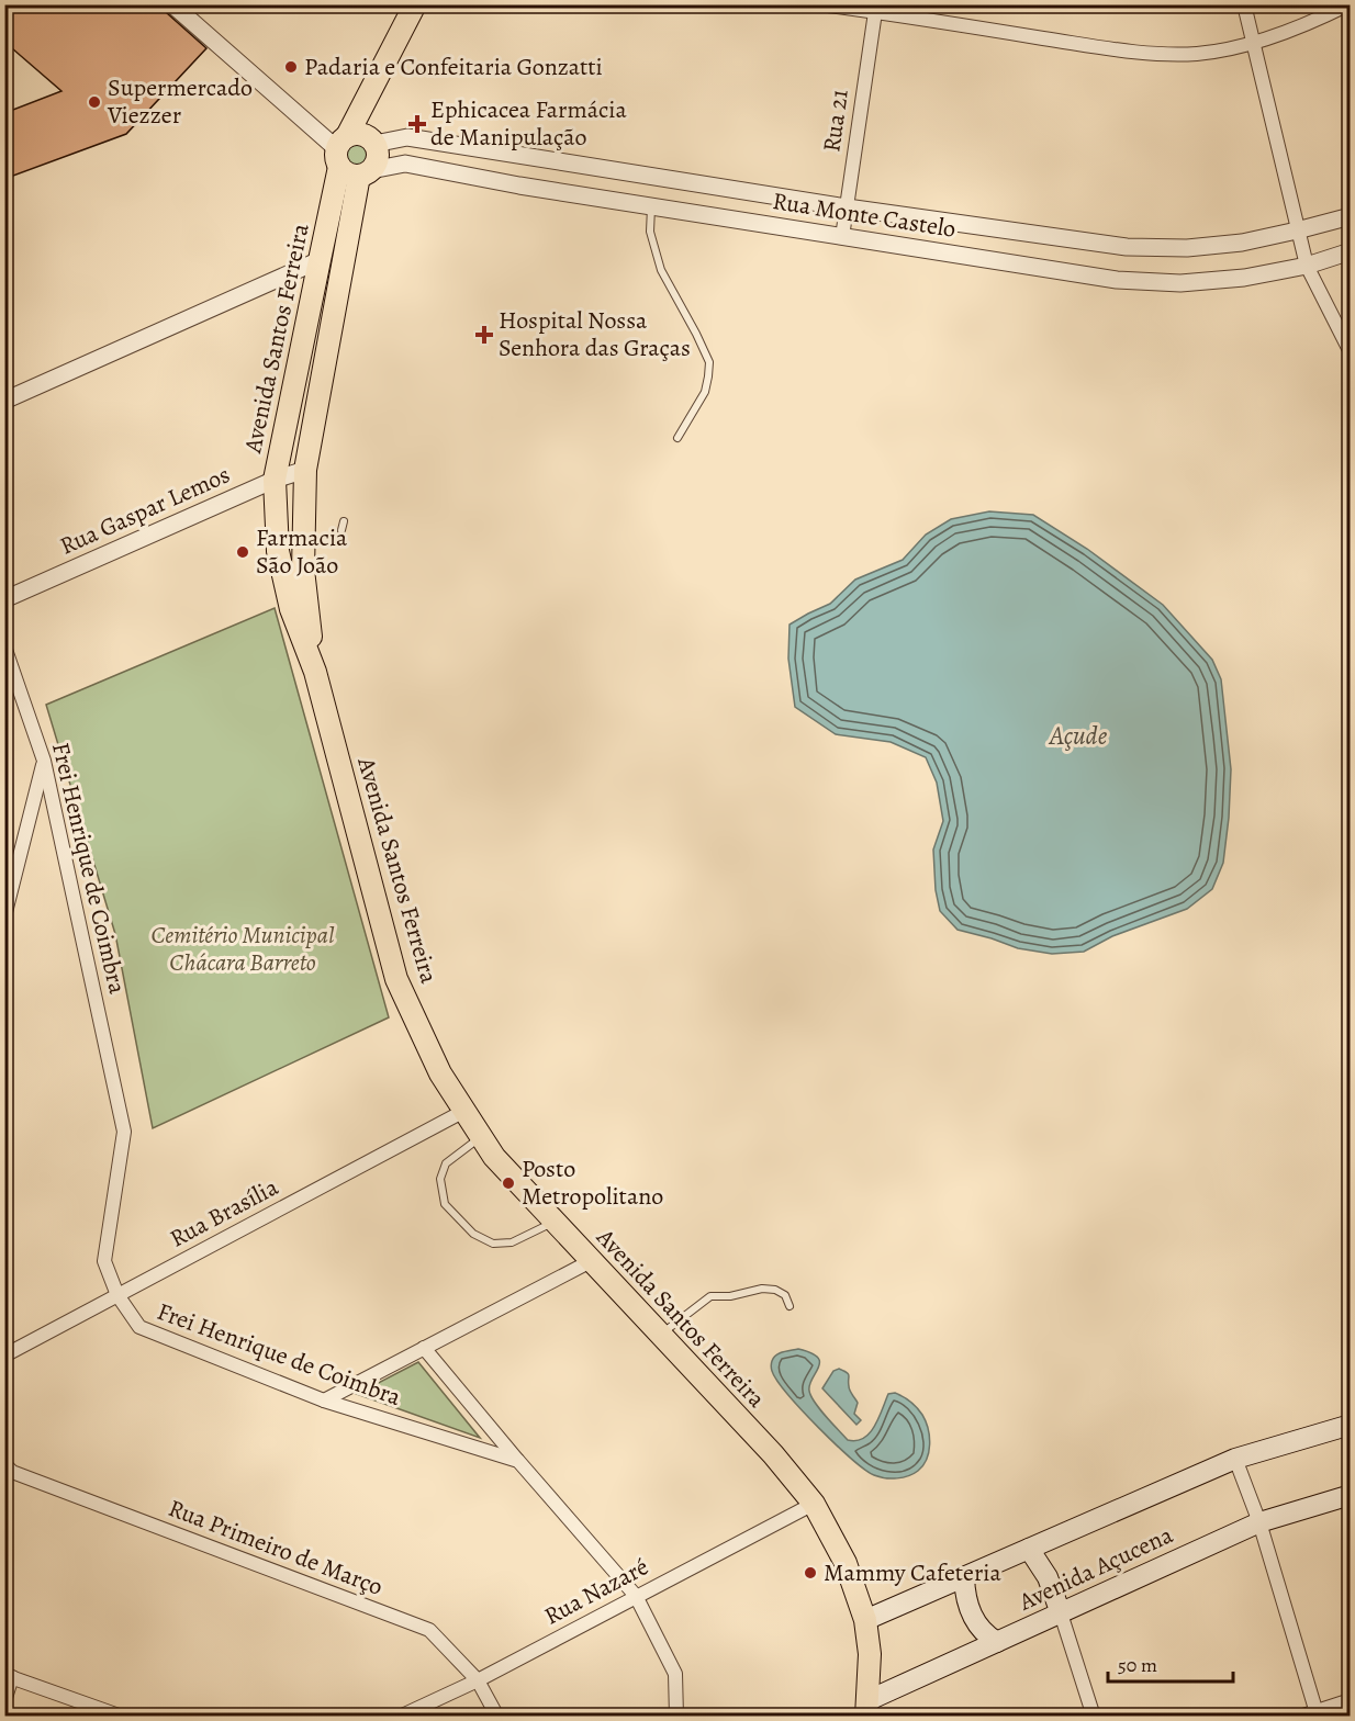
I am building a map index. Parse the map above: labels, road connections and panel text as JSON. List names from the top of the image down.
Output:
{
  "streets": {
    "main road": ["Avenida Santos Ferreira", "Avenida Açucena"],
    "street": [
      "Rua 21",
      "Rua Monte Castelo",
      "Rua Gaspar Lemos",
      "Frei Henrique de Coimbra",
      "Rua Brasília",
      "Rua Primeiro de Março",
      "Rua Nazaré"
    ]
  },
  "crossings": [
    ["Rua 21", "Rua Monte Castelo"],
    ["Rua Monte Castelo", "Avenida Santos Ferreira"],
    ["Avenida Santos Ferreira", "Rua Gaspar Lemos"],
    ["Avenida Santos Ferreira", "Rua Brasília"],
    ["Avenida Santos Ferreira", "Avenida Açucena"],
    ["Avenida Santos Ferreira", "Rua Nazaré"],
    ["Frei Henrique de Coimbra", "Rua Brasília"],
    ["Rua Primeiro de Março", "Rua Nazaré"]
  ],
  "water": ["Açude"],
  "parks": ["Cemitério Municipal Chácara Barreto"],
  "places": {
    "other": [
      "Padaria e Confeitaria Gonzatti",
      "Supermercado Viezzer",
      "Farmacia São João",
      "Posto Metropolitano",
      "Mammy Cafeteria"
    ],
    "health": ["Ephicacea Farmácia de Manipulação", "Hospital Nossa Senhora das Graças"]
  },
  "scale_bar": "50 m"
}
